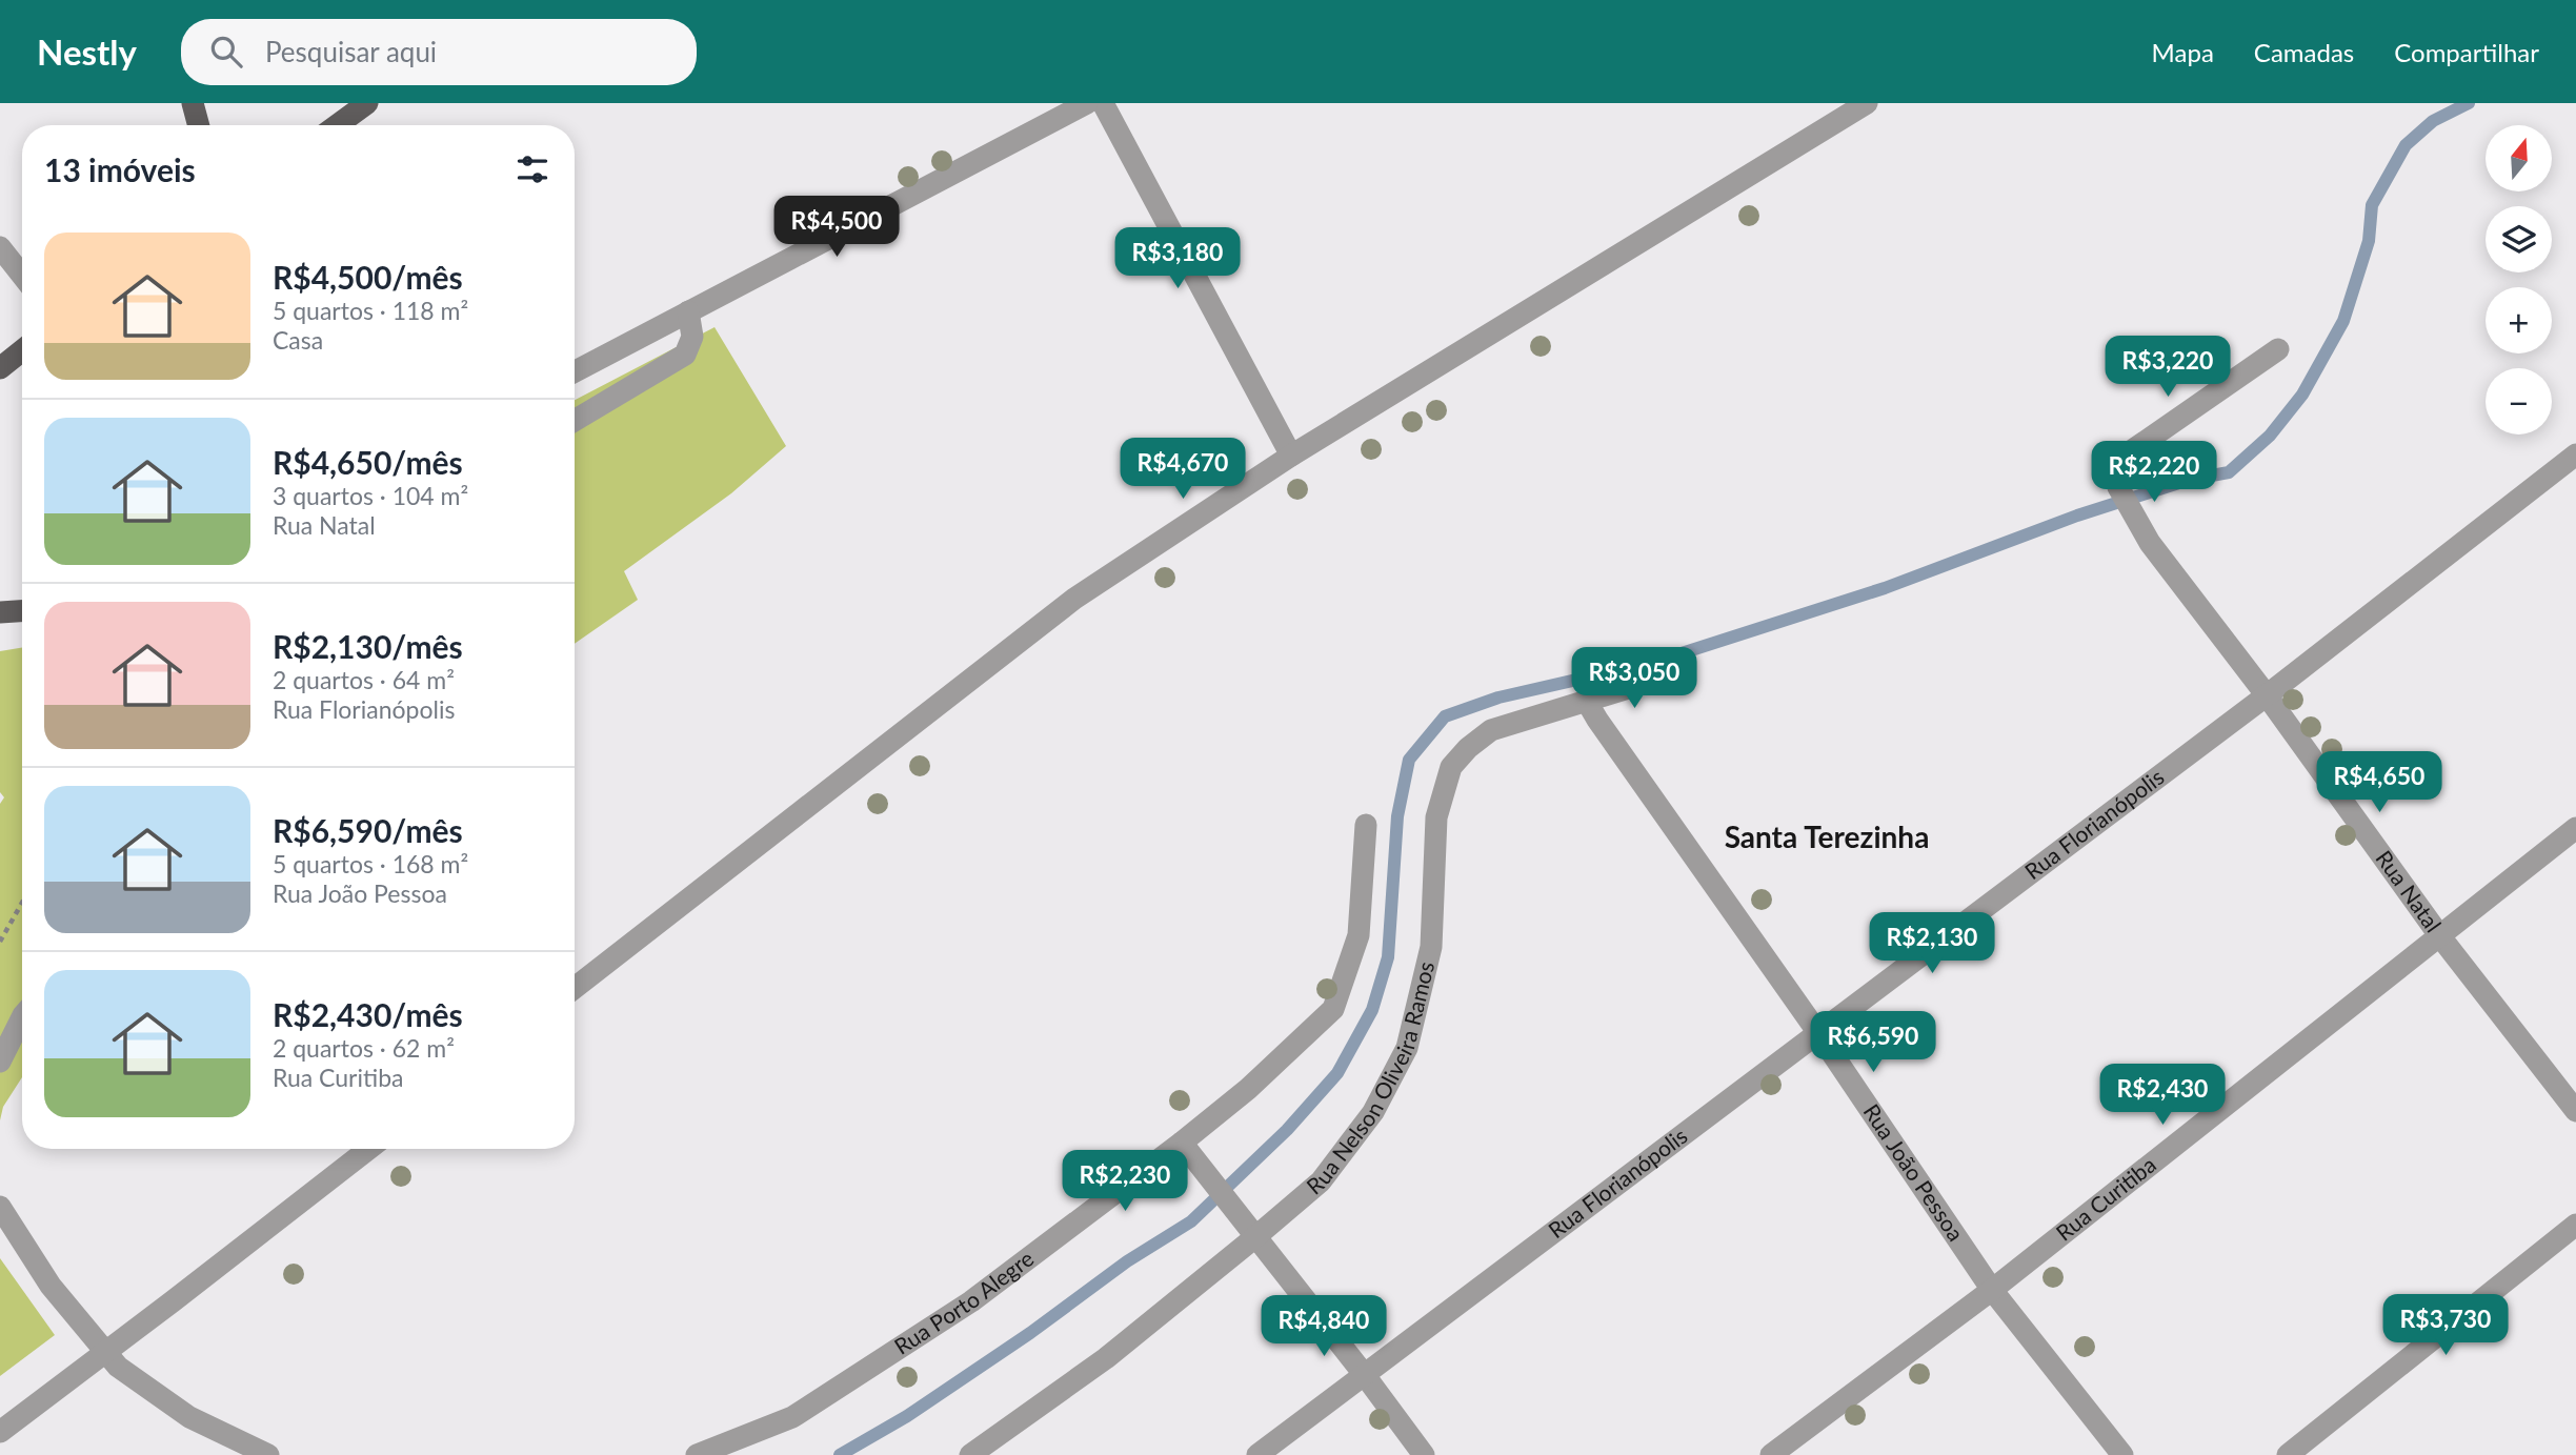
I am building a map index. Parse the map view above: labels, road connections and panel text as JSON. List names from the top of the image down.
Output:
{
  "streets": {
    "street": [
      "Rua Florianópolis",
      "Rua Natal",
      "Rua Nelson Oliveira Ramos",
      "Rua João Pessoa",
      "Rua Curitiba",
      "Rua Porto Alegre"
    ]
  },
  "crossings": [
    ["Rua Florianópolis", "Rua Natal"],
    ["Rua Florianópolis", "Rua João Pessoa"],
    ["Rua Natal", "Rua Curitiba"],
    ["Rua Nelson Oliveira Ramos", "Rua João Pessoa"],
    ["Rua João Pessoa", "Rua Curitiba"]
  ],
  "districts": ["Santa Terezinha"],
  "north": "top",
  "page": {
    "header": "Nestly",
    "search": "Pesquisar aqui",
    "nav": ["Mapa", "Camadas", "Compartilhar"],
    "map_buttons": ["+", "−"],
    "heading": "13 imóveis",
    "price": [
      "R$4,500",
      "R$3,180",
      "R$3,220",
      "R$4,670",
      "R$2,220",
      "R$3,050",
      "R$4,650",
      "R$2,130",
      "R$6,590",
      "R$2,430",
      "R$2,230",
      "R$3,730",
      "R$4,840"
    ],
    "list": [
      {
        "name": "R$4,500/mês",
        "note": "5 quartos · 118 m² · Casa"
      },
      {
        "name": "R$4,650/mês",
        "note": "3 quartos · 104 m² · Rua Natal"
      },
      {
        "name": "R$2,130/mês",
        "note": "2 quartos · 64 m² · Rua Florianópolis"
      },
      {
        "name": "R$6,590/mês",
        "note": "5 quartos · 168 m² · Rua João Pessoa"
      },
      {
        "name": "R$2,430/mês",
        "note": "2 quartos · 62 m² · Rua Curitiba"
      }
    ]
  }
}
